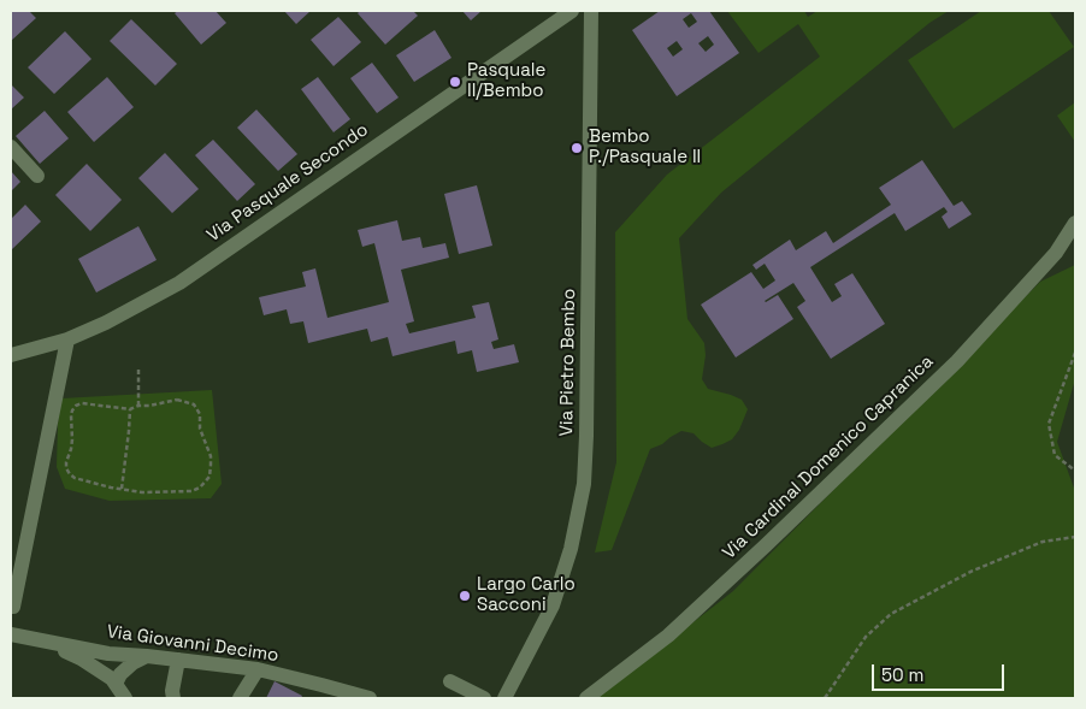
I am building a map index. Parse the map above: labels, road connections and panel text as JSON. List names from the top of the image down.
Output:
{
  "streets": {
    "street": [
      "Via Pasquale Secondo",
      "Via Pietro Bembo",
      "Via Cardinal Domenico Capranica",
      "Via Giovanni Decimo"
    ]
  },
  "places": ["Pasquale II/Bembo", "Bembo P./Pasquale II", "Largo Carlo Sacconi"],
  "scale_bar": "50 m"
}
